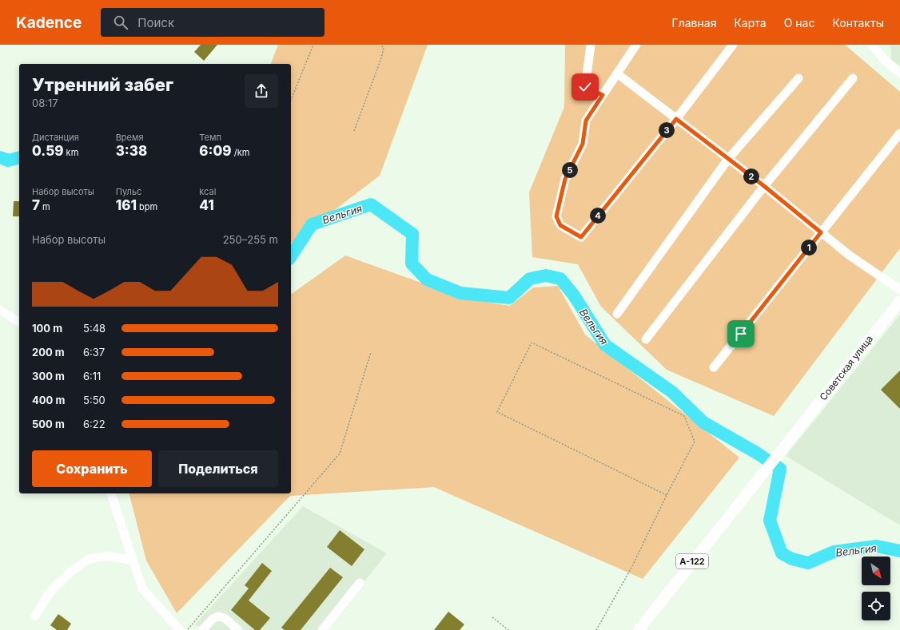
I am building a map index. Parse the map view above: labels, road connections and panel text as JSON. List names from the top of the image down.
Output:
{
  "streets": {
    "main road": ["Советская улица", "А-122"]
  },
  "water": ["Вельгия"],
  "north": "bottom right",
  "page": {
    "header": "Kadence",
    "search": "Поиск",
    "nav": [
      "Главная",
      "Карта",
      "О нас",
      "Контакты"
    ],
    "heading": ["Утренний забег", "08:17"],
    "stats": [
      ["Дистанция", "0.59 km"],
      ["Время", "3:38"],
      ["Темп", "6:09 /km"],
      ["Набор высоты", "7 m"],
      ["Пульс", "161 bpm"],
      ["kcal", "41"]
    ],
    "pins": [
      "3",
      "5",
      "2",
      "4",
      "1"
    ],
    "chart": ["Набор высоты", "250–255 m"],
    "list": [
      {
        "name": "100 m",
        "note": "5:48"
      },
      {
        "name": "200 m",
        "note": "6:37"
      },
      {
        "name": "300 m",
        "note": "6:11"
      },
      {
        "name": "400 m",
        "note": "5:50"
      },
      {
        "name": "500 m",
        "note": "6:22"
      }
    ],
    "buttons": ["Сохранить", "Поделиться"]
  }
}
